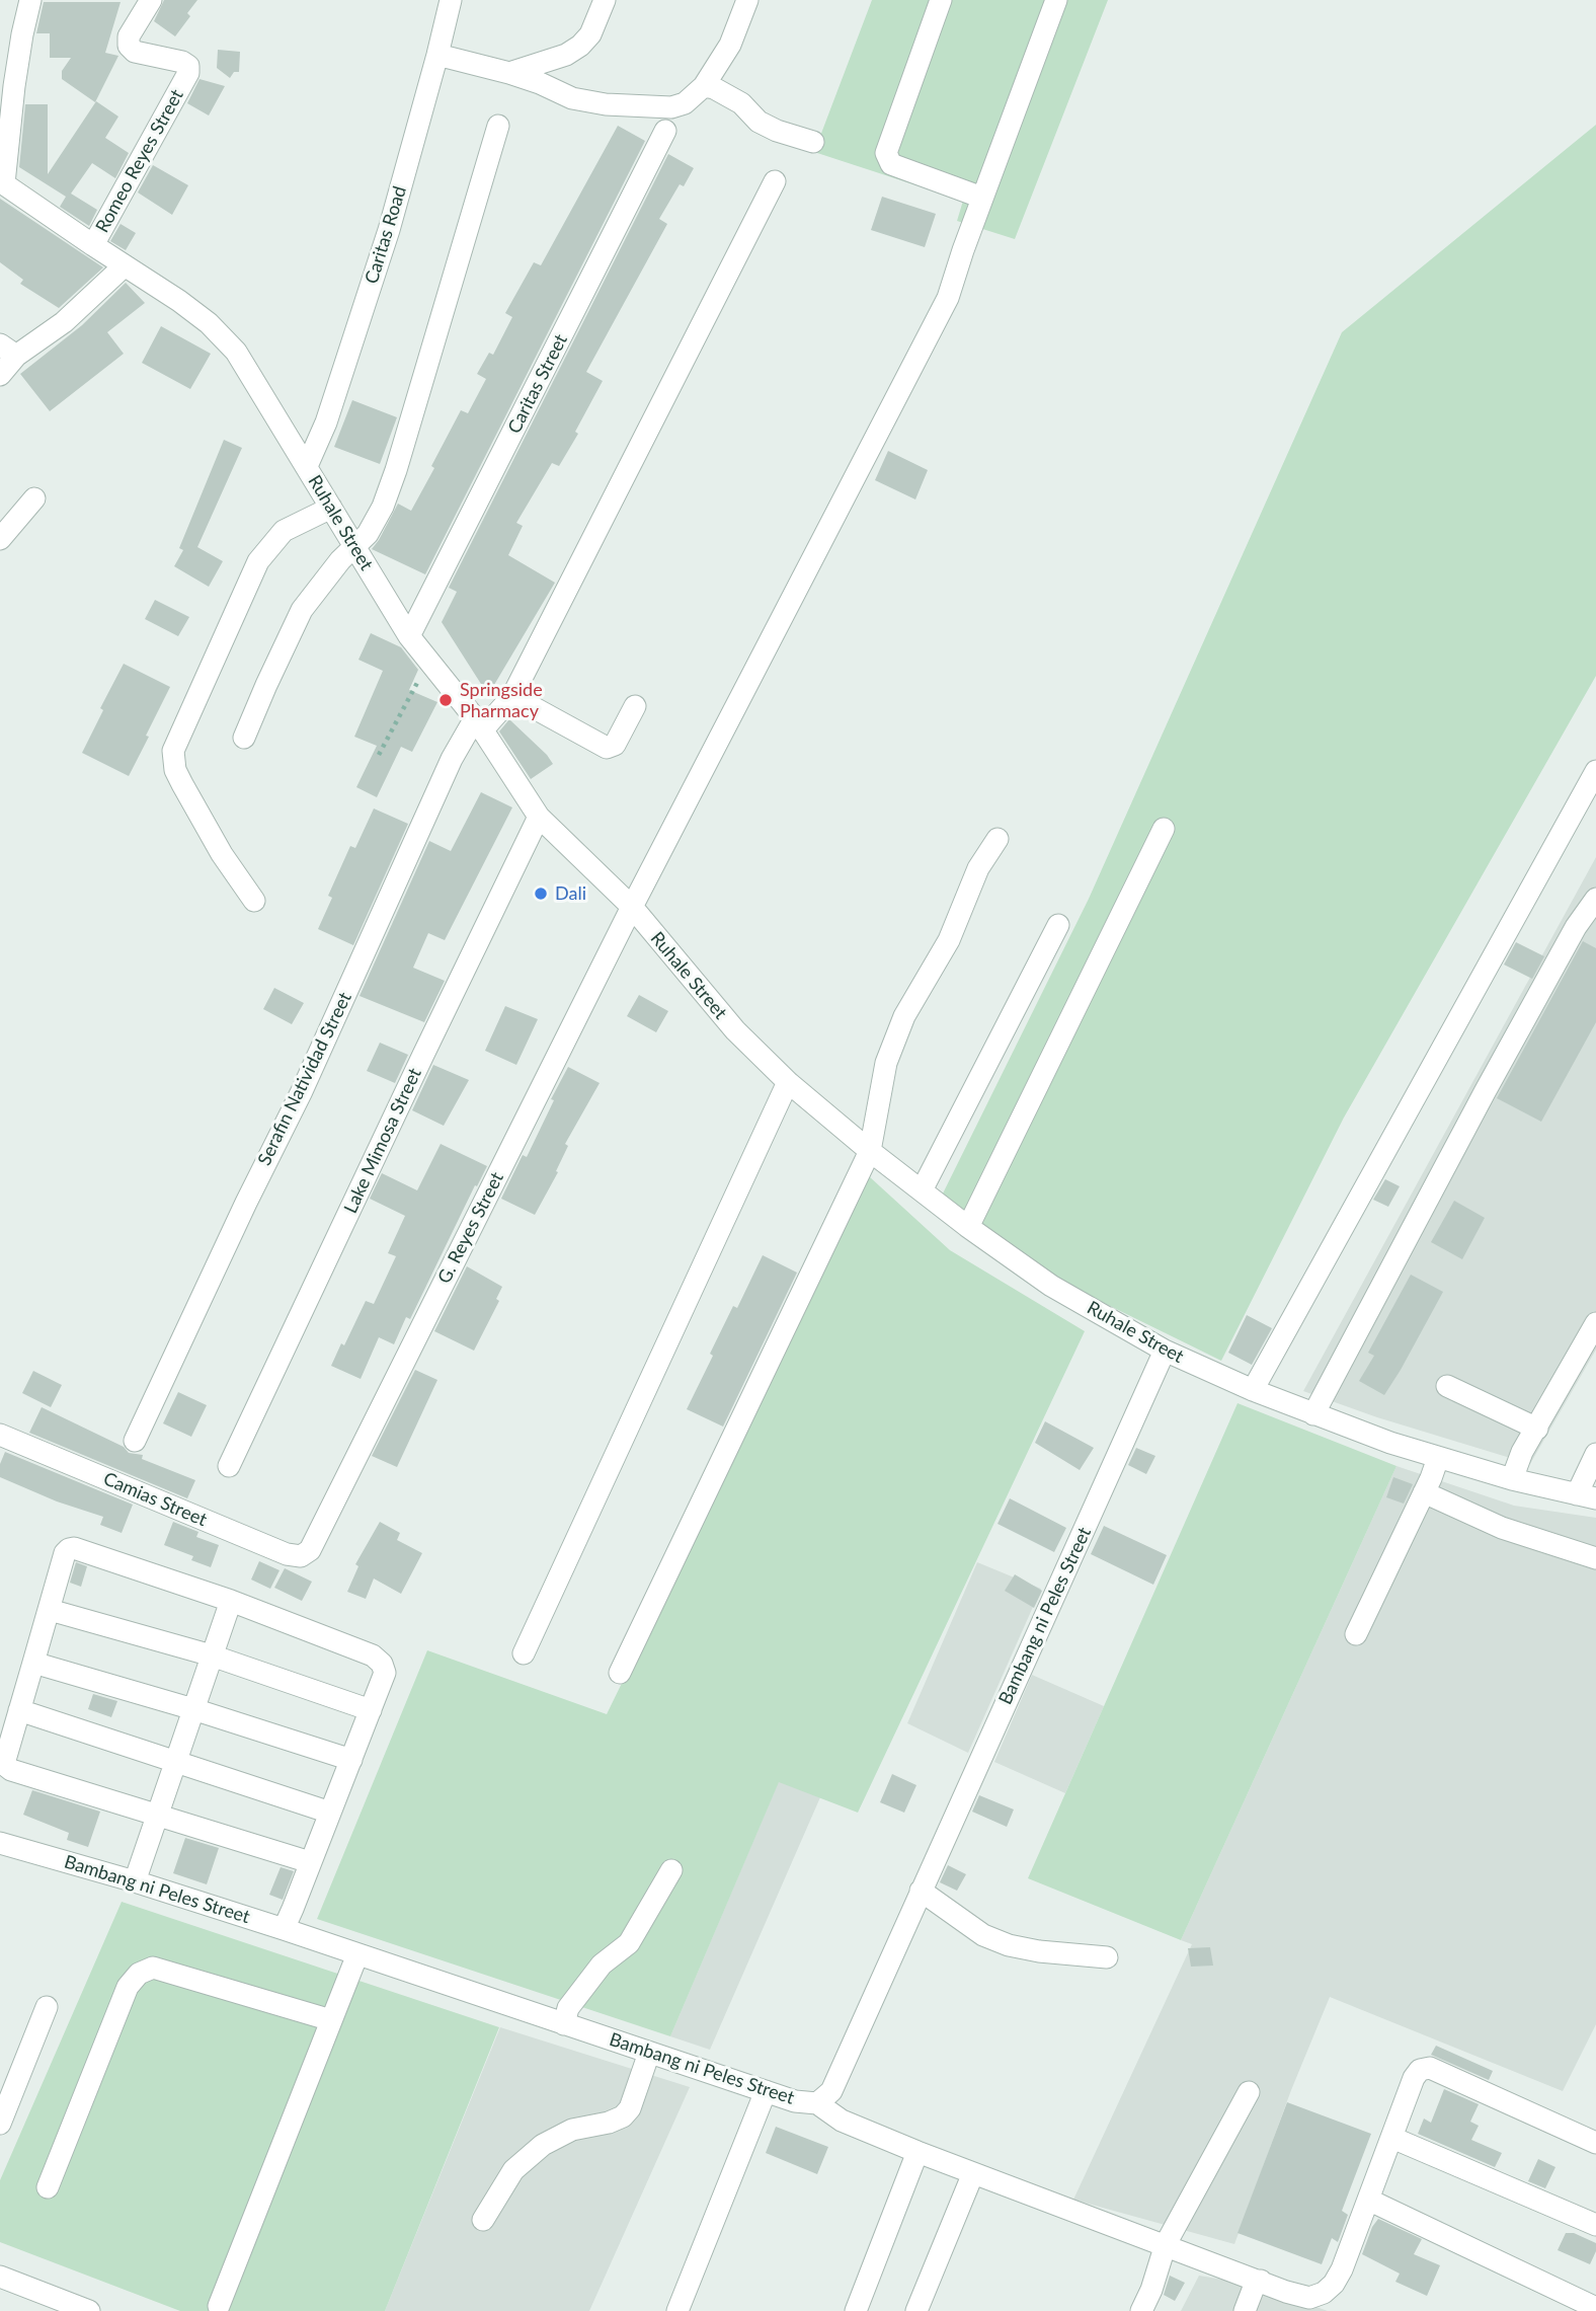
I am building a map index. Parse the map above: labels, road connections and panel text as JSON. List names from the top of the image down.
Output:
{
  "streets": {
    "street": [
      "Romeo Reyes Street",
      "Caritas Road",
      "Caritas Street",
      "Ruhale Street",
      "Serafin Natividad Street",
      "Lake Mimosa Street",
      "G. Reyes Street",
      "Camias Street",
      "Bambang ni Peles Street"
    ]
  },
  "crossings": [
    ["Romeo Reyes Street", "Ruhale Street"],
    ["Caritas Road", "Ruhale Street"],
    ["Caritas Street", "Ruhale Street"],
    ["Ruhale Street", "Serafin Natividad Street"],
    ["Ruhale Street", "Lake Mimosa Street"],
    ["Ruhale Street", "G. Reyes Street"],
    ["Ruhale Street", "Bambang ni Peles Street"],
    ["G. Reyes Street", "Camias Street"]
  ],
  "places": ["Springside Pharmacy", "Dali"]
}
